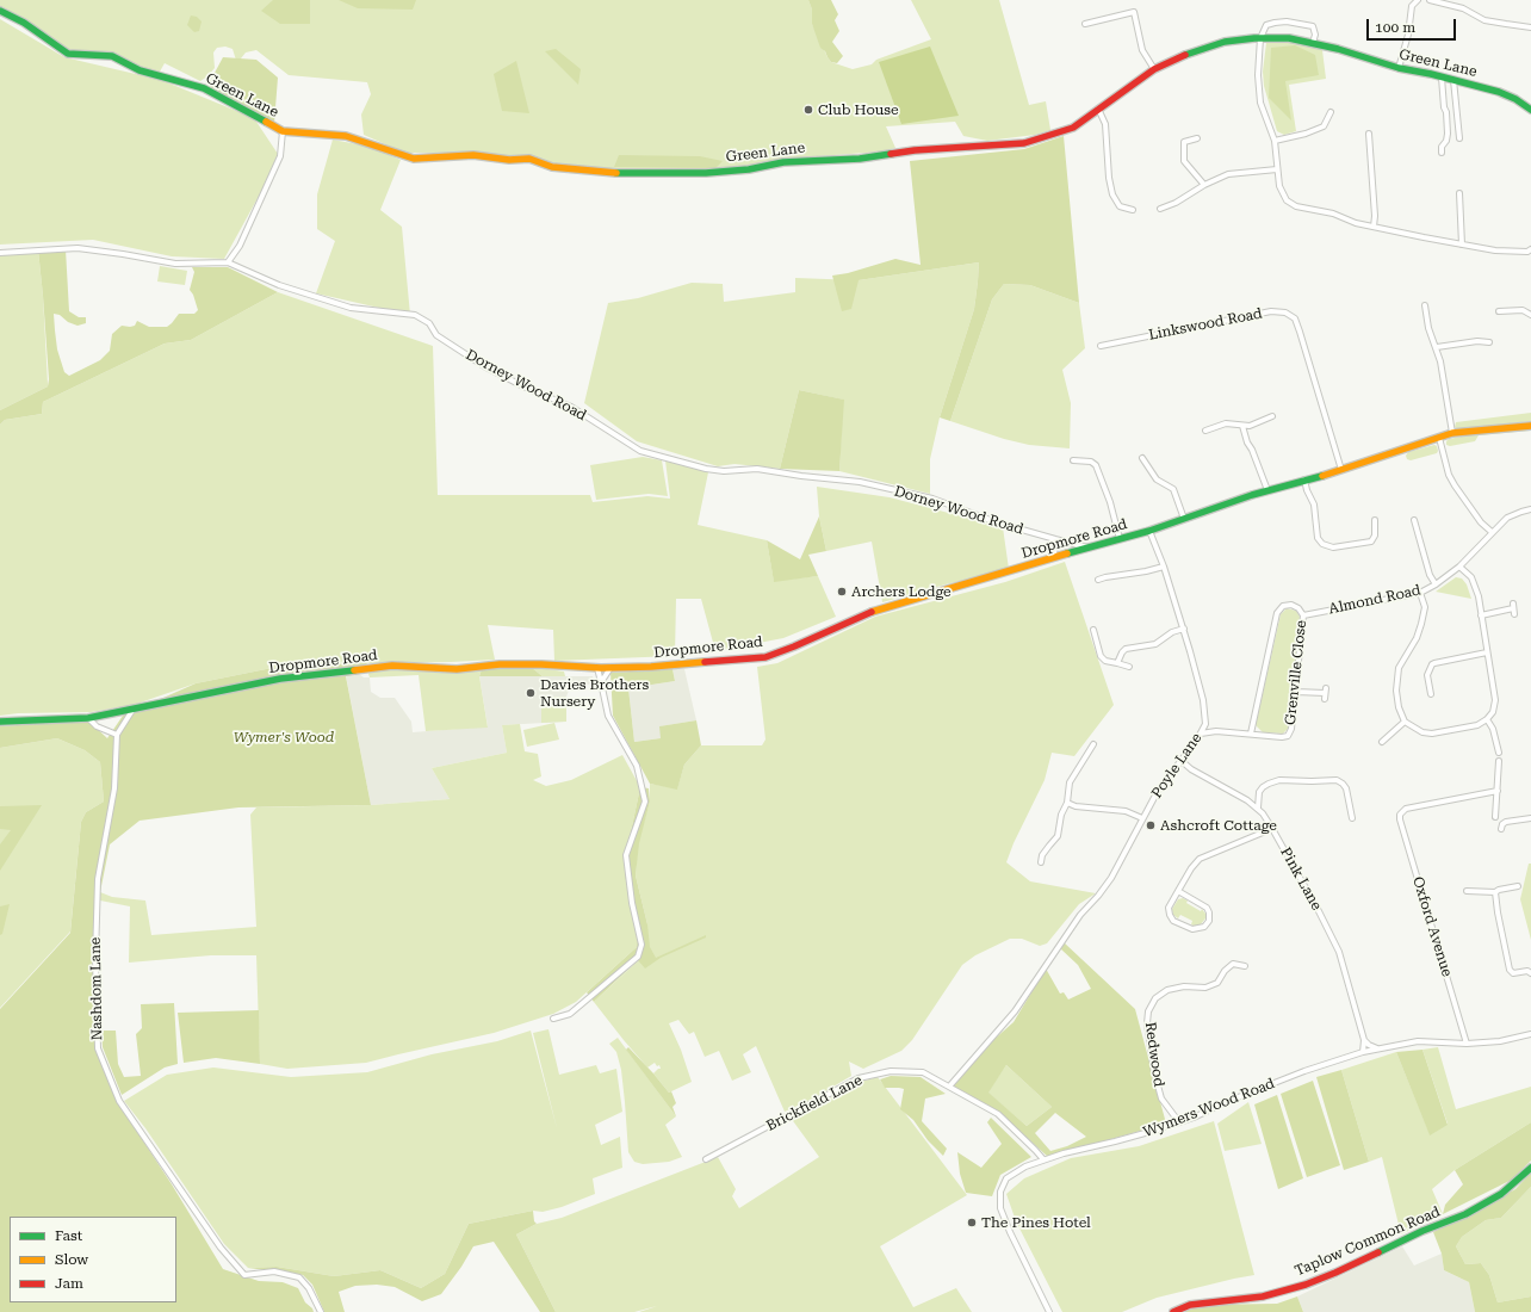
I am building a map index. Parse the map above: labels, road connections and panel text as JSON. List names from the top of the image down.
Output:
{
  "streets": {
    "street": [
      "Green Lane",
      "Linkswood Road",
      "Dorney Wood Road",
      "Dropmore Road",
      "Almond Road",
      "Grenville Close",
      "Poyle Lane",
      "Pink Lane",
      "Oxford Avenue",
      "Nashdom Lane",
      "Redwood",
      "Brickfield Lane",
      "Wymers Wood Road",
      "Taplow Common Road"
    ]
  },
  "crossings": [
    ["Linkswood Road", "Dropmore Road"],
    ["Dorney Wood Road", "Dropmore Road"],
    ["Dropmore Road", "Poyle Lane"],
    ["Dropmore Road", "Nashdom Lane"],
    ["Almond Road", "Grenville Close"],
    ["Grenville Close", "Poyle Lane"],
    ["Poyle Lane", "Pink Lane"],
    ["Poyle Lane", "Brickfield Lane"],
    ["Pink Lane", "Wymers Wood Road"],
    ["Oxford Avenue", "Wymers Wood Road"],
    ["Redwood", "Wymers Wood Road"],
    ["Brickfield Lane", "Wymers Wood Road"]
  ],
  "parks": ["Wymer's Wood"],
  "places": [
    "Club House",
    "Archers Lodge",
    "Davies Brothers Nursery",
    "Ashcroft Cottage",
    "The Pines Hotel"
  ],
  "legend": ["Fast", "Slow", "Jam"],
  "scale_bar": "100 m"
}
